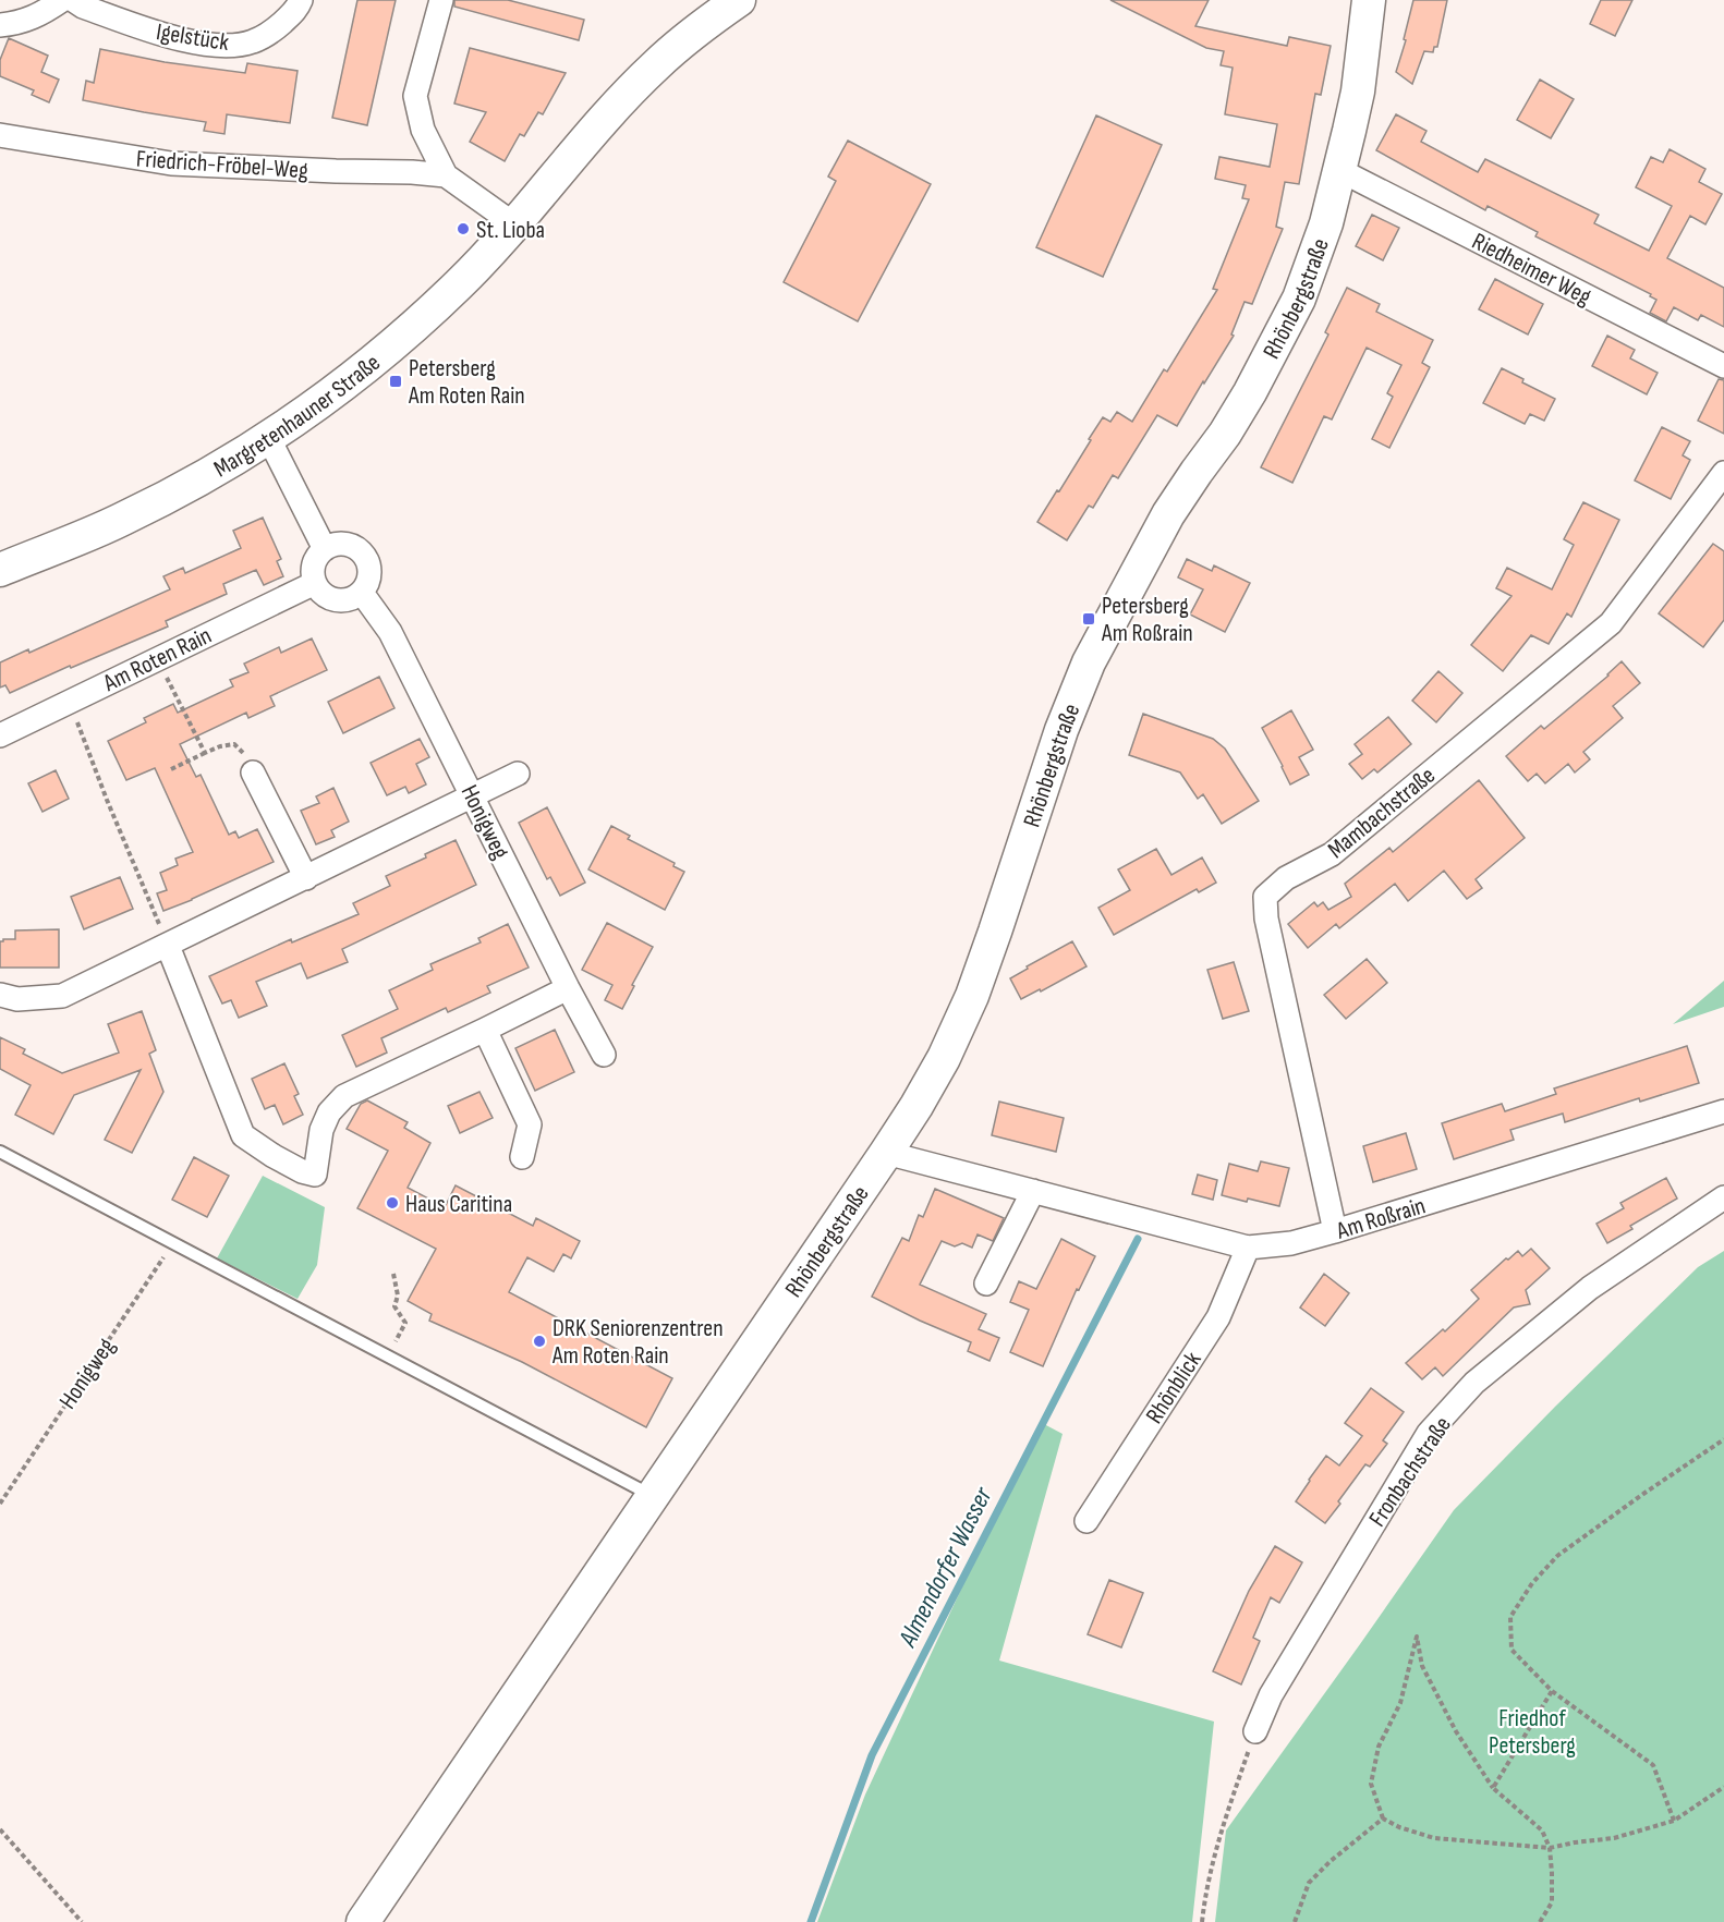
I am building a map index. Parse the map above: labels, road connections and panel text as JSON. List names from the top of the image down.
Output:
{
  "streets": {
    "street": [
      "Igelstück",
      "Friedrich-Fröbel-Weg",
      "Riedheimer Weg",
      "Rhönbergstraße",
      "Margretenhauner Straße",
      "Am Roten Rain",
      "Mambachstraße",
      "Honigweg",
      "Am Roßrain",
      "Rhönblick",
      "Fronbachstraße"
    ]
  },
  "crossings": [
    ["Riedheimer Weg", "Rhönbergstraße"],
    ["Rhönbergstraße", "Am Roßrain"],
    ["Am Roten Rain", "Honigweg"],
    ["Mambachstraße", "Am Roßrain"],
    ["Am Roßrain", "Rhönblick"]
  ],
  "water": ["Almendorfer Wasser"],
  "parks": ["Friedhof Petersberg"],
  "places": {
    "other": ["St. Lioba", "Haus Caritina", "DRK Seniorenzentren Am Roten Rain"],
    "transit": ["Petersberg Am Roten Rain", "Petersberg Am Roßrain"]
  }
}
